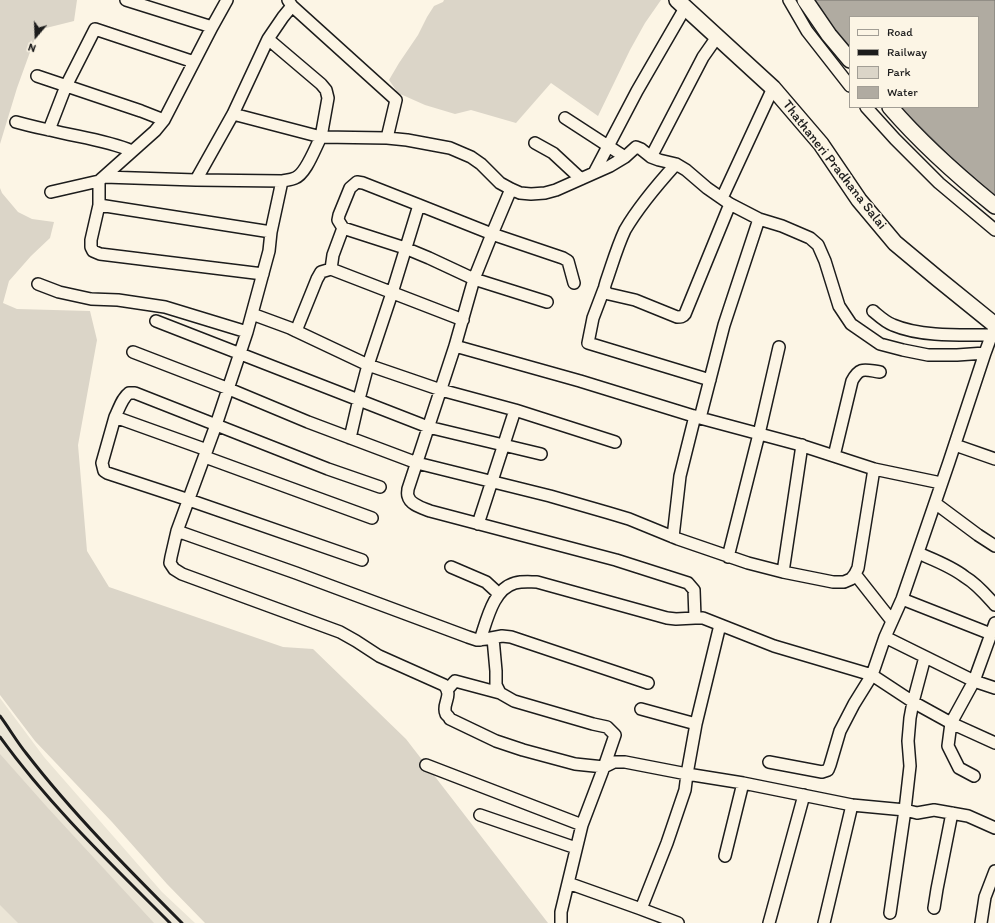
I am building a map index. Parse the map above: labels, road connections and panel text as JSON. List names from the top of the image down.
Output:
{
  "streets": {
    "main road": ["Thathaneri Pradhana Salai"]
  },
  "legend": [
    "Road",
    "Railway",
    "Park",
    "Water"
  ],
  "north": "bottom"
}
